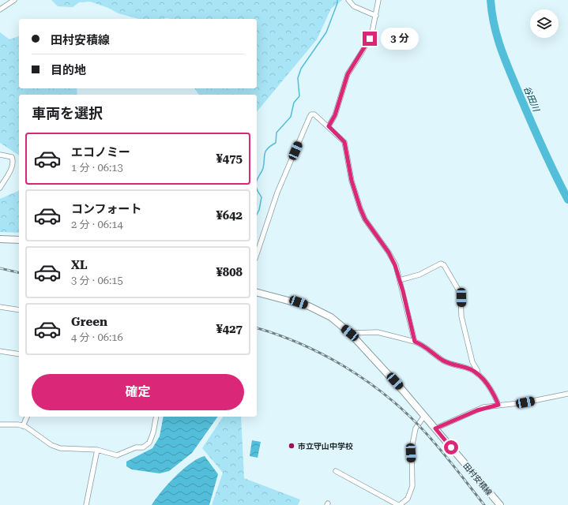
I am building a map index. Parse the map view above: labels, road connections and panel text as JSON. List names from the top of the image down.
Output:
{
  "streets": {
    "main road": ["田村安積線"]
  },
  "water": ["谷田川"],
  "places": ["市立守山中学校"],
  "page": {
    "banner": ["田村安積線", "目的地"],
    "bubble": "3 分",
    "heading": "車両を選択",
    "list": [
      {
        "name": "エコノミー",
        "note": "1 分 · 06:13",
        "value": "¥475"
      },
      {
        "name": "コンフォート",
        "note": "2 分 · 06:14",
        "value": "¥642"
      },
      {
        "name": "XL",
        "note": "3 分 · 06:15",
        "value": "¥808"
      },
      {
        "name": "Green",
        "note": "4 分 · 06:16",
        "value": "¥427"
      }
    ],
    "buttons": "確定"
  }
}
